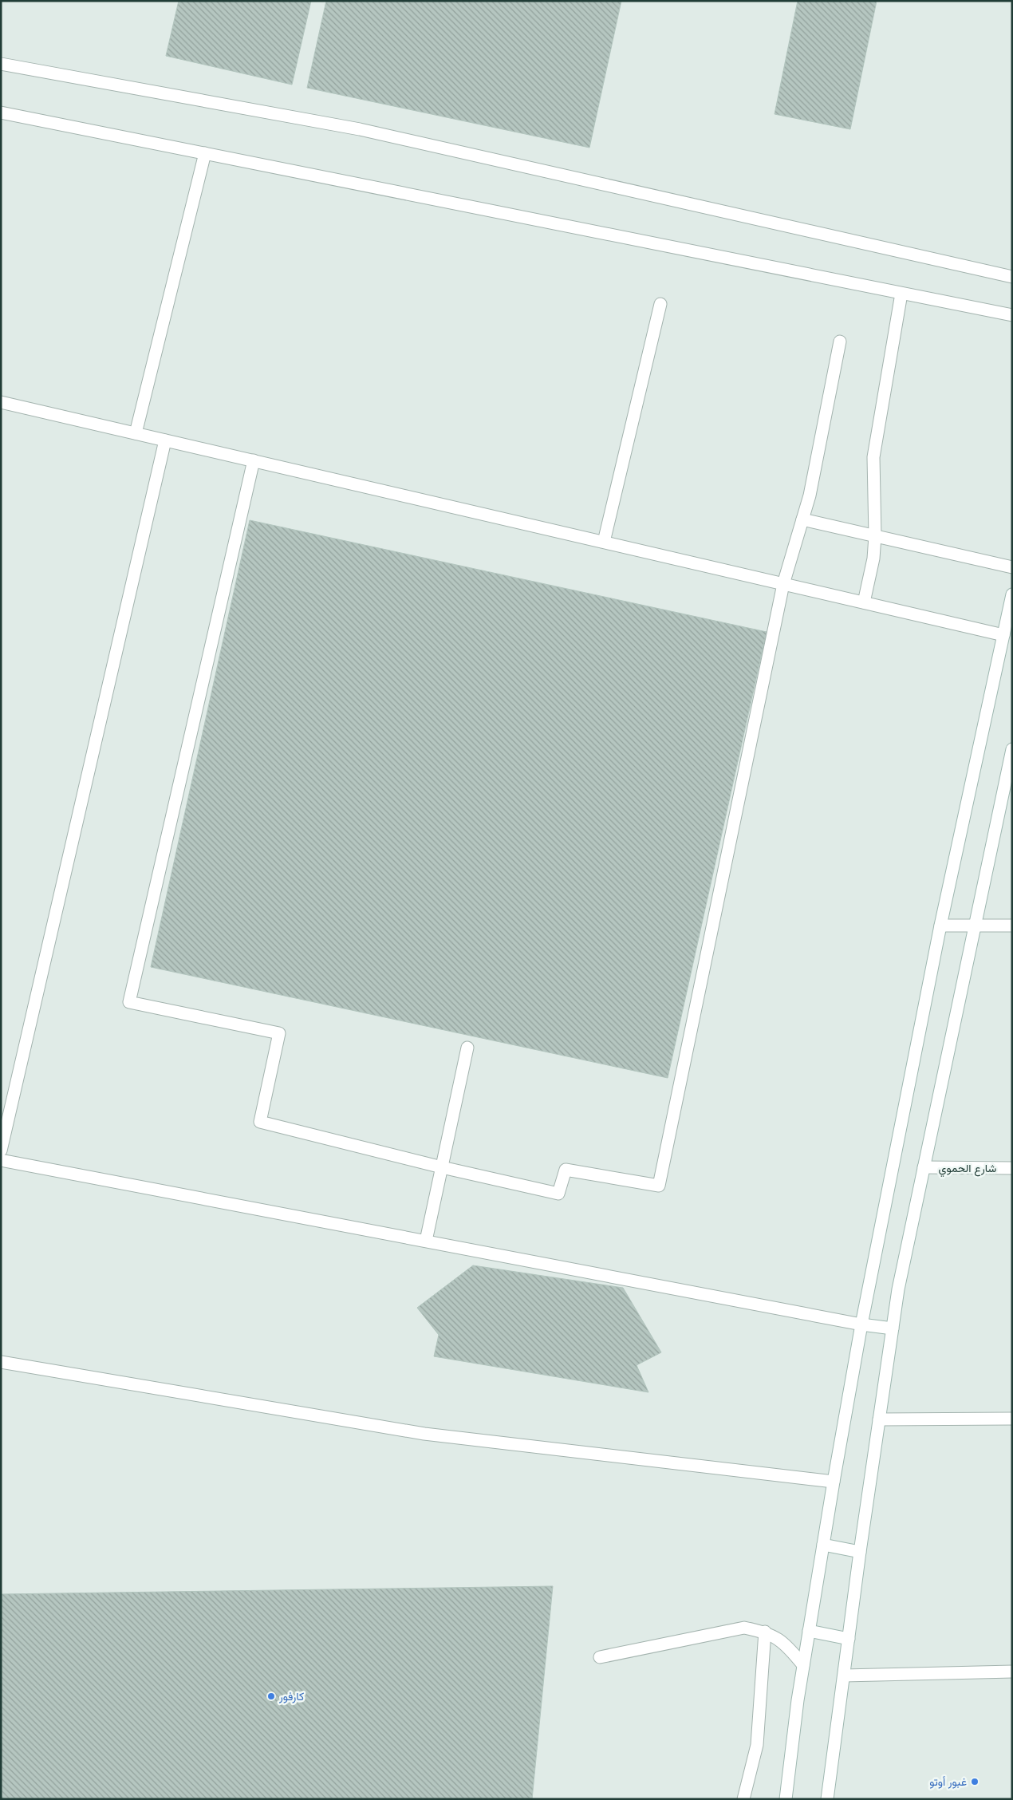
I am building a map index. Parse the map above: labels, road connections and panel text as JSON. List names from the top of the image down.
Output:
{
  "streets": {
    "street": ["شارع الحموي"]
  },
  "places": ["كارفور", "غبور أوتو"]
}
